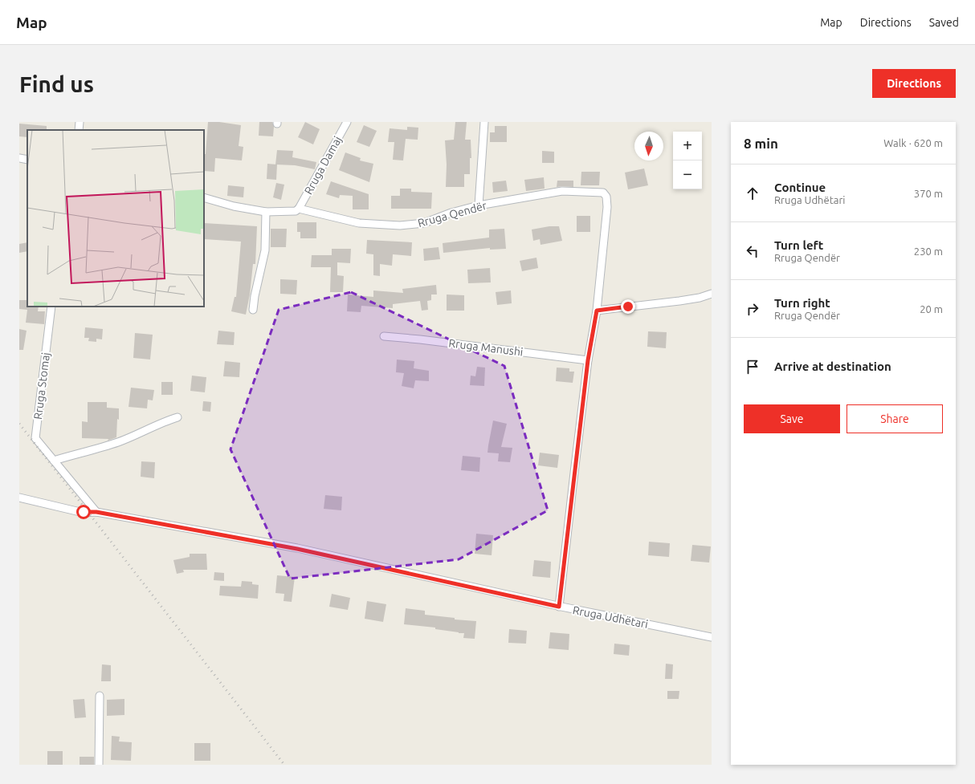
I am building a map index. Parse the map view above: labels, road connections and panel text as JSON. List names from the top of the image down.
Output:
{
  "streets": {
    "street": [
      "Rruga Damaj",
      "Rruga Qendër",
      "Rruga Manushi",
      "Rruga Stomaj",
      "Rruga Udhëtari"
    ]
  },
  "crossings": [
    ["Rruga Damaj", "Rruga Qendër"],
    ["Rruga Qendër", "Rruga Manushi"],
    ["Rruga Qendër", "Rruga Udhëtari"],
    ["Rruga Stomaj", "Rruga Udhëtari"]
  ],
  "north": "bottom",
  "page": {
    "header": "Map",
    "nav": ["Map", "Directions", "Saved"],
    "buttons": [
      "Directions",
      ["Save", "Share"]
    ],
    "title": "Find us",
    "heading": ["8 min", "Walk · 620 m"],
    "map_buttons": ["+", "−"],
    "list": [
      ["Continue", "Rruga Udhëtari", "370 m"],
      ["Turn left", "Rruga Qendër", "230 m"],
      ["Turn right", "Rruga Qendër", "20 m"],
      "Arrive at destination"
    ]
  }
}
